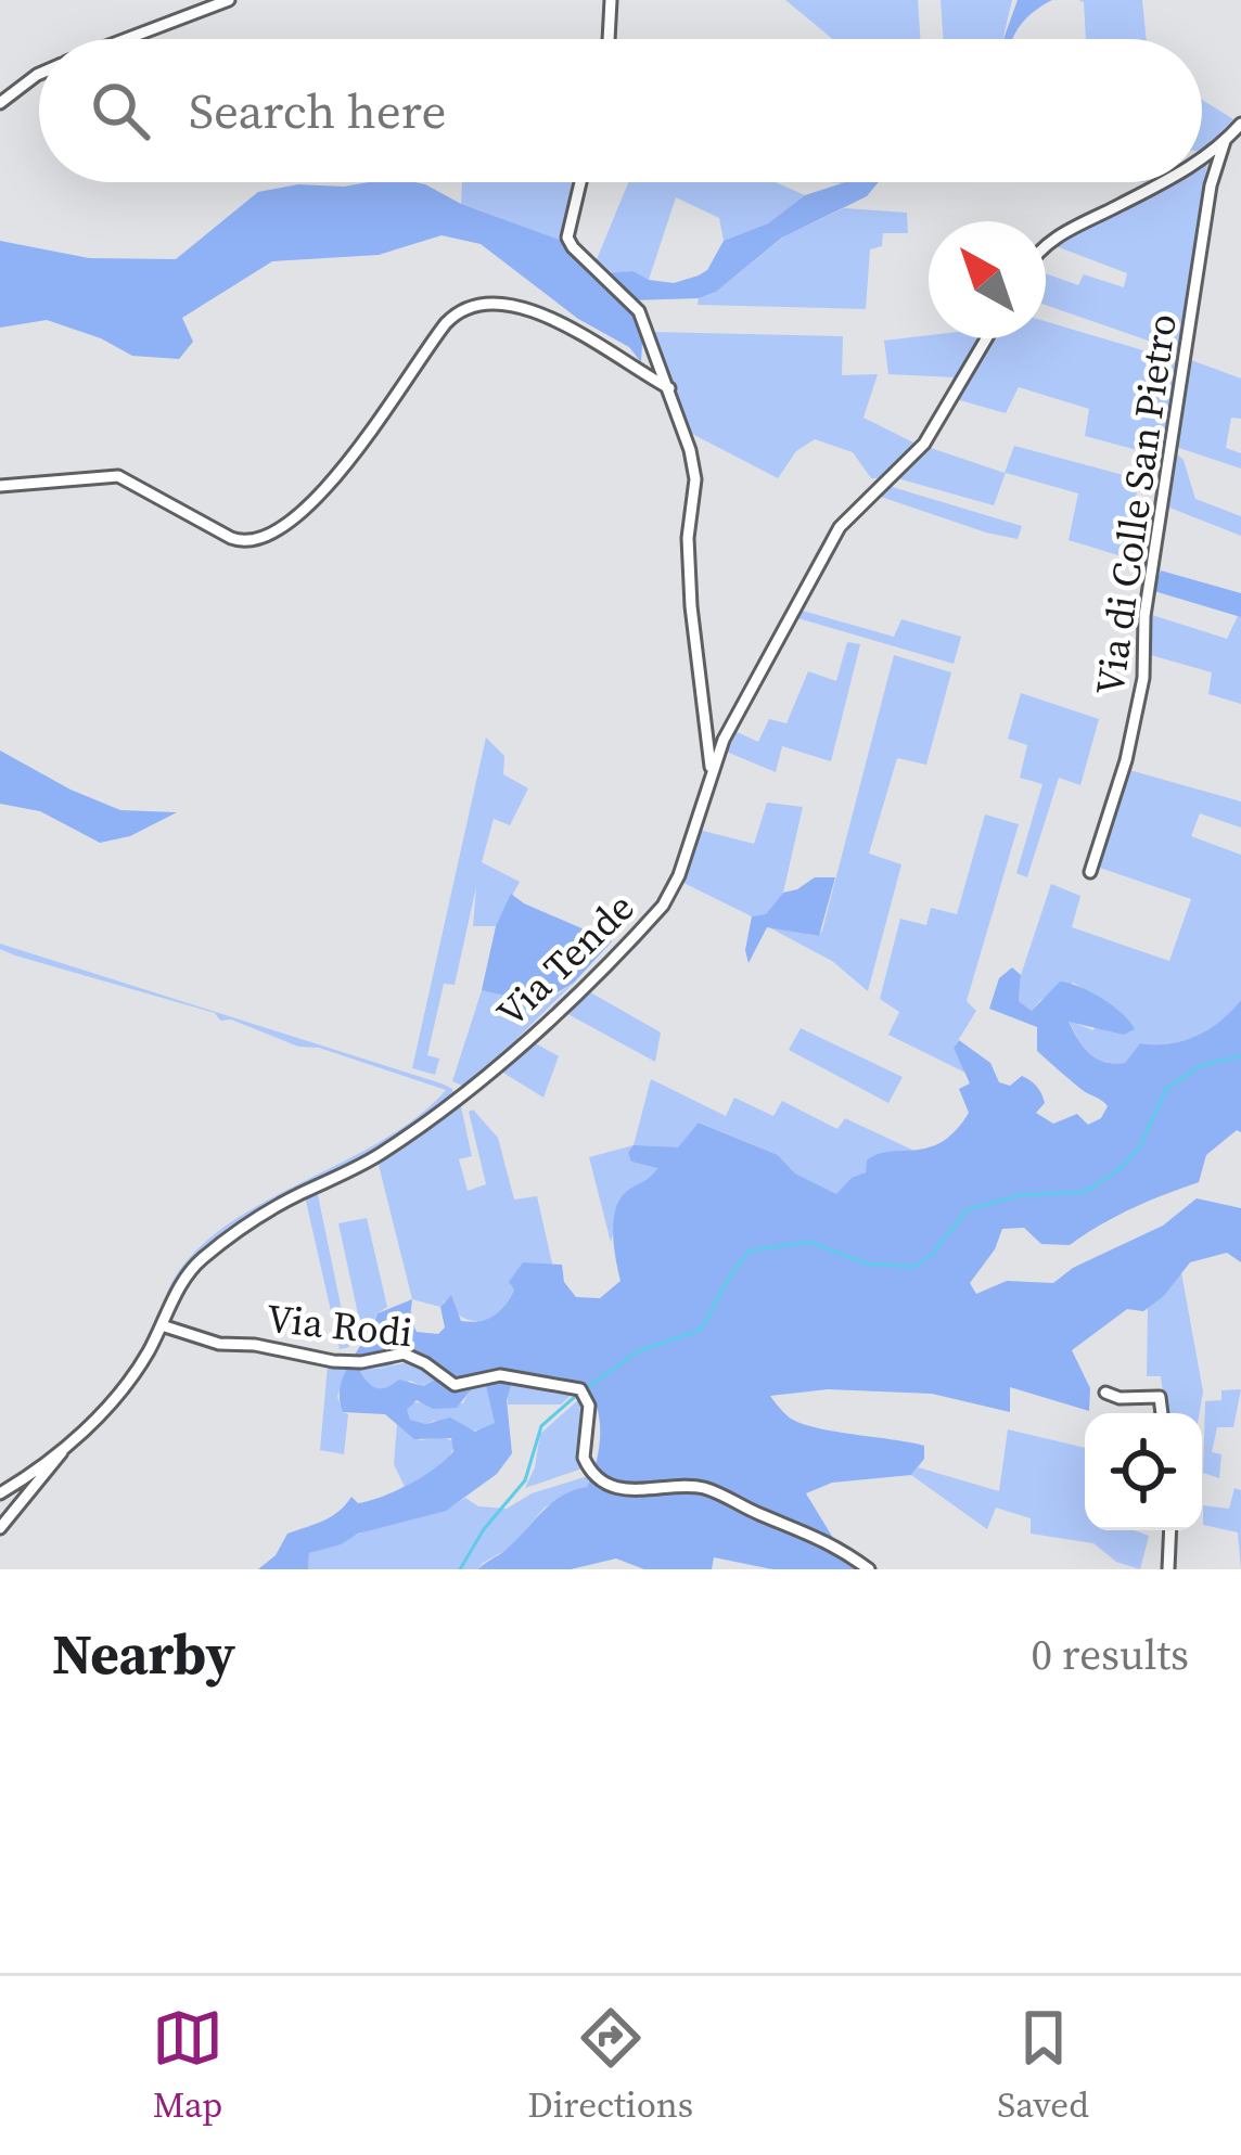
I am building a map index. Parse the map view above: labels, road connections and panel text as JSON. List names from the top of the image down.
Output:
{
  "streets": {
    "street": ["Via di Colle San Pietro", "Via Tende", "Via Rodi"]
  },
  "crossings": [
    ["Via Tende", "Via Rodi"]
  ],
  "north": "top left",
  "page": {
    "search": "Search here",
    "heading": ["Nearby", "0 results"],
    "nav": ["Map", "Directions", "Saved"]
  }
}
